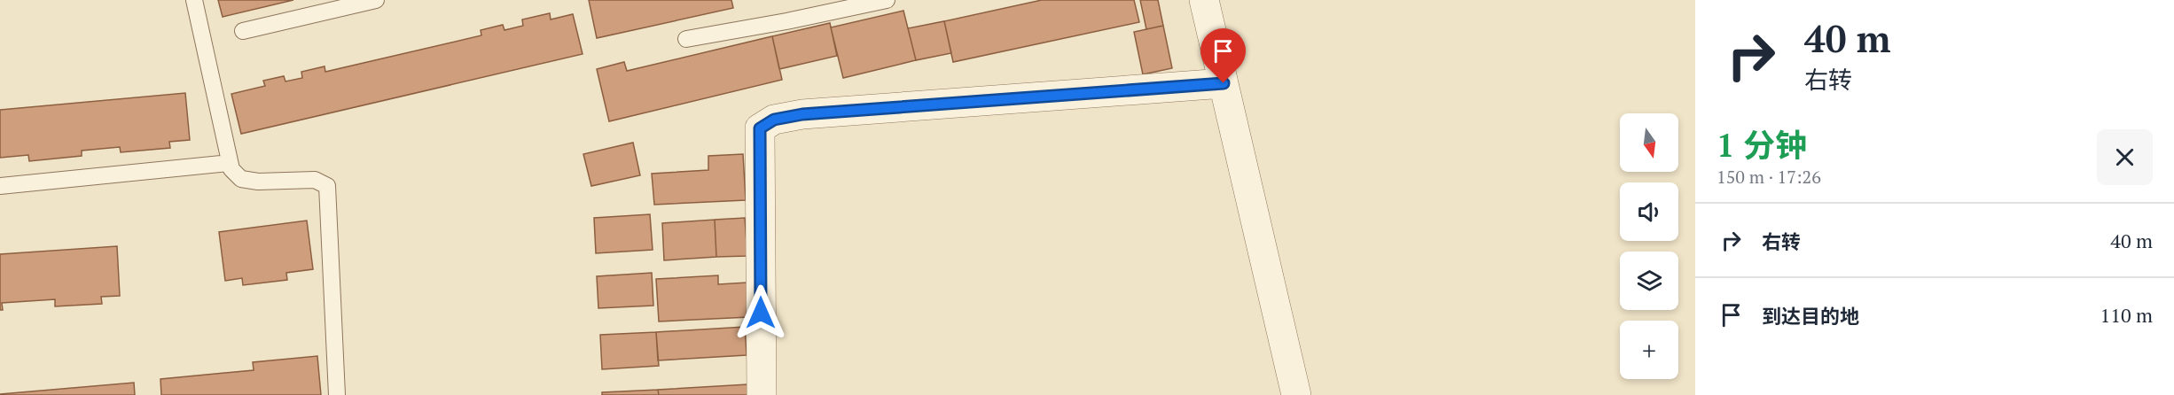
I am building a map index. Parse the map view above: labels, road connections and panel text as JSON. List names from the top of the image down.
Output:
{
  "north": "bottom",
  "page": {
    "turn": ["40 m", "右转"],
    "heading": ["1 分钟", "150 m · 17:26"],
    "map_buttons": "+",
    "list": [
      {
        "name": "右转",
        "value": "40 m"
      },
      {
        "name": "到达目的地",
        "value": "110 m"
      }
    ]
  }
}
